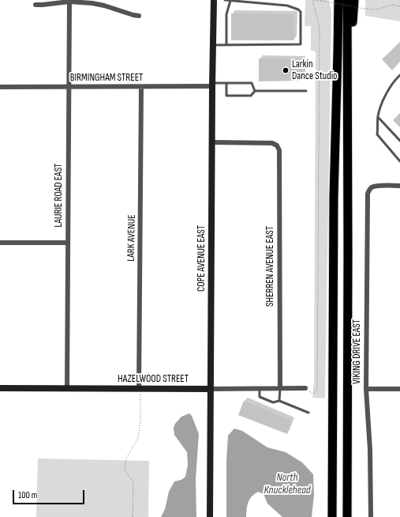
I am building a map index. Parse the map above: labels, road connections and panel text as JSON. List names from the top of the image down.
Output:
{
  "streets": {
    "street": [
      "BIRMINGHAM STREET",
      "LAURIE ROAD EAST",
      "LARK AVENUE",
      "COPE AVENUE EAST",
      "SHERREN AVENUE EAST",
      "VIKING DRIVE EAST",
      "HAZELWOOD STREET"
    ]
  },
  "crossings": [
    ["BIRMINGHAM STREET", "LAURIE ROAD EAST"],
    ["BIRMINGHAM STREET", "LARK AVENUE"],
    ["BIRMINGHAM STREET", "COPE AVENUE EAST"],
    ["LAURIE ROAD EAST", "HAZELWOOD STREET"],
    ["LARK AVENUE", "HAZELWOOD STREET"],
    ["COPE AVENUE EAST", "SHERREN AVENUE EAST"],
    ["COPE AVENUE EAST", "HAZELWOOD STREET"],
    ["SHERREN AVENUE EAST", "HAZELWOOD STREET"]
  ],
  "water": ["North Knucklehead"],
  "places": ["Larkin Dance Studio"],
  "scale_bar": "100 m"
}
